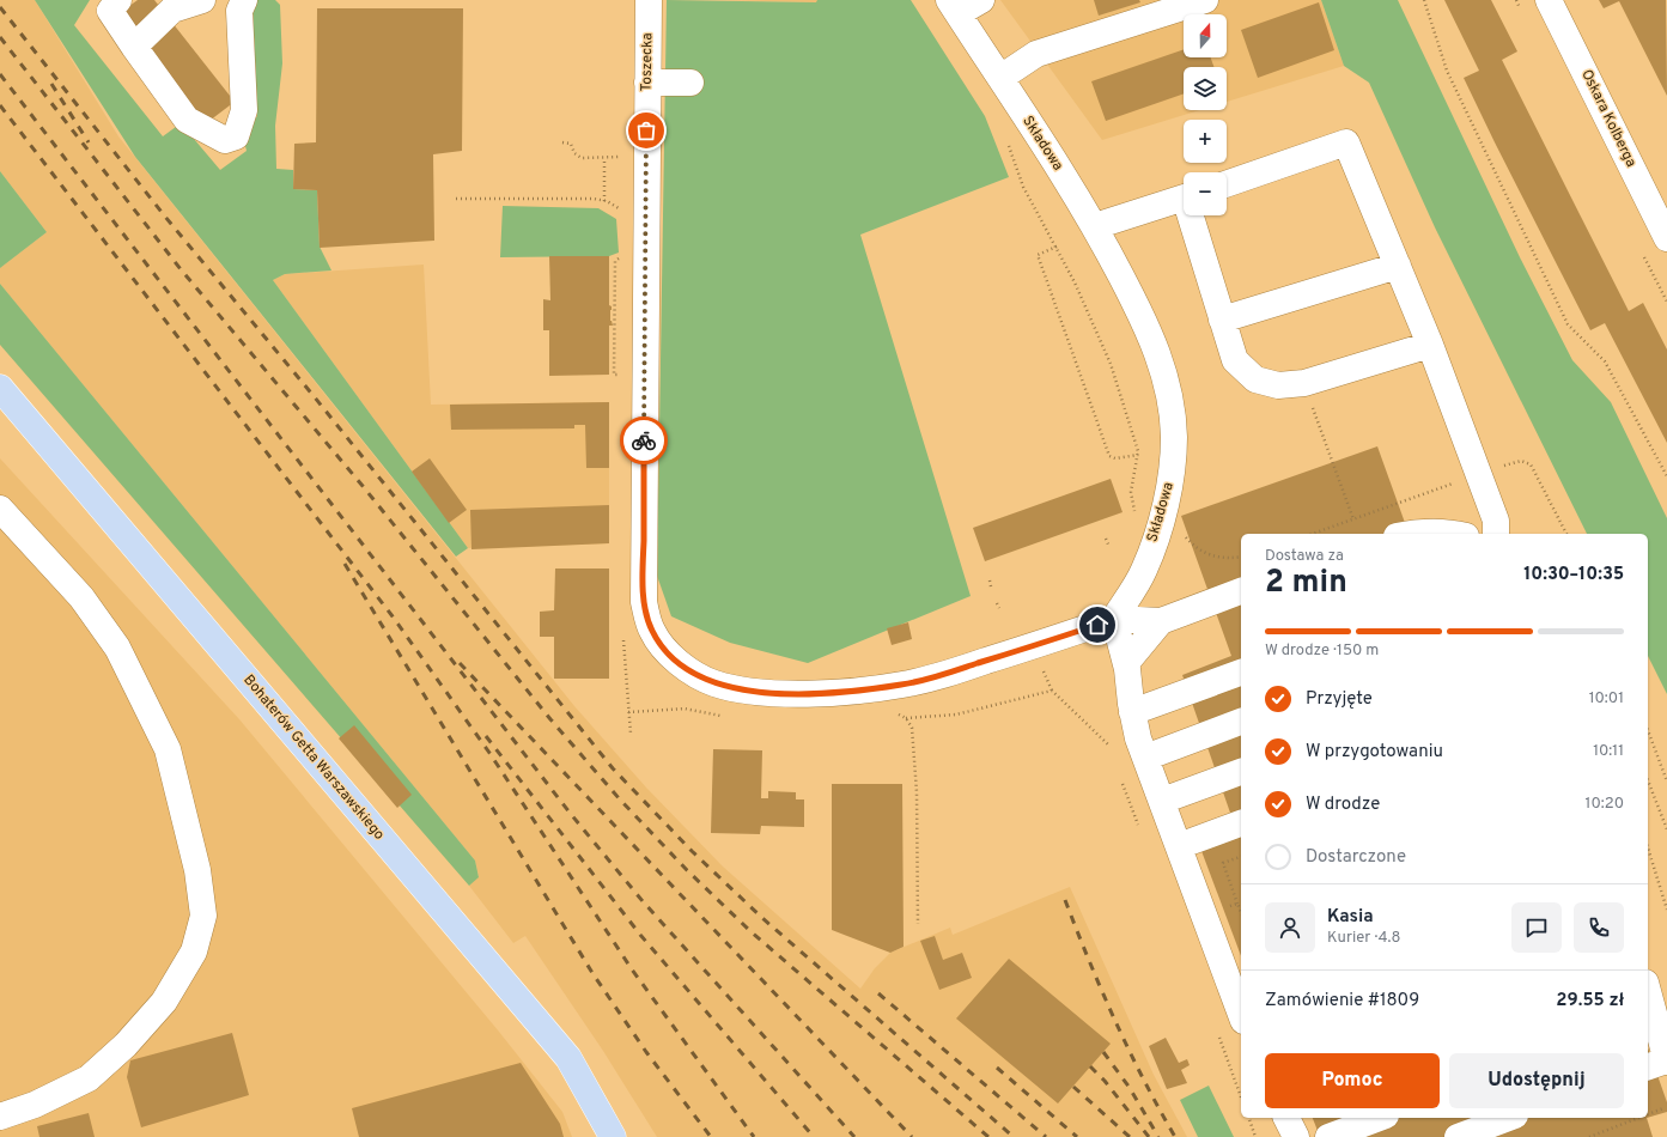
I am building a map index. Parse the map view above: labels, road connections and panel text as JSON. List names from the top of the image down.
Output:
{
  "streets": {
    "main road": ["Bohaterów Getta Warszawskiego"],
    "street": ["Toszecka", "Oskara Kolberga", "Składowa"]
  },
  "crossings": [
    ["Toszecka", "Składowa"]
  ],
  "north": "top",
  "page": {
    "map_buttons": ["+", "−"],
    "heading": ["2 min", "Dostawa za", "10:30–10:35"],
    "panel": [
      "Kasia",
      "Kurier · 4.8",
      "Zamówienie #1809",
      "29.55 zł"
    ],
    "bar": "W drodze · 150 m",
    "list": [
      ["Przyjęte", "10:01"],
      ["W przygotowaniu", "10:11"],
      ["W drodze", "10:20"],
      "Dostarczone"
    ],
    "buttons": ["Pomoc", "Udostępnij"]
  }
}
